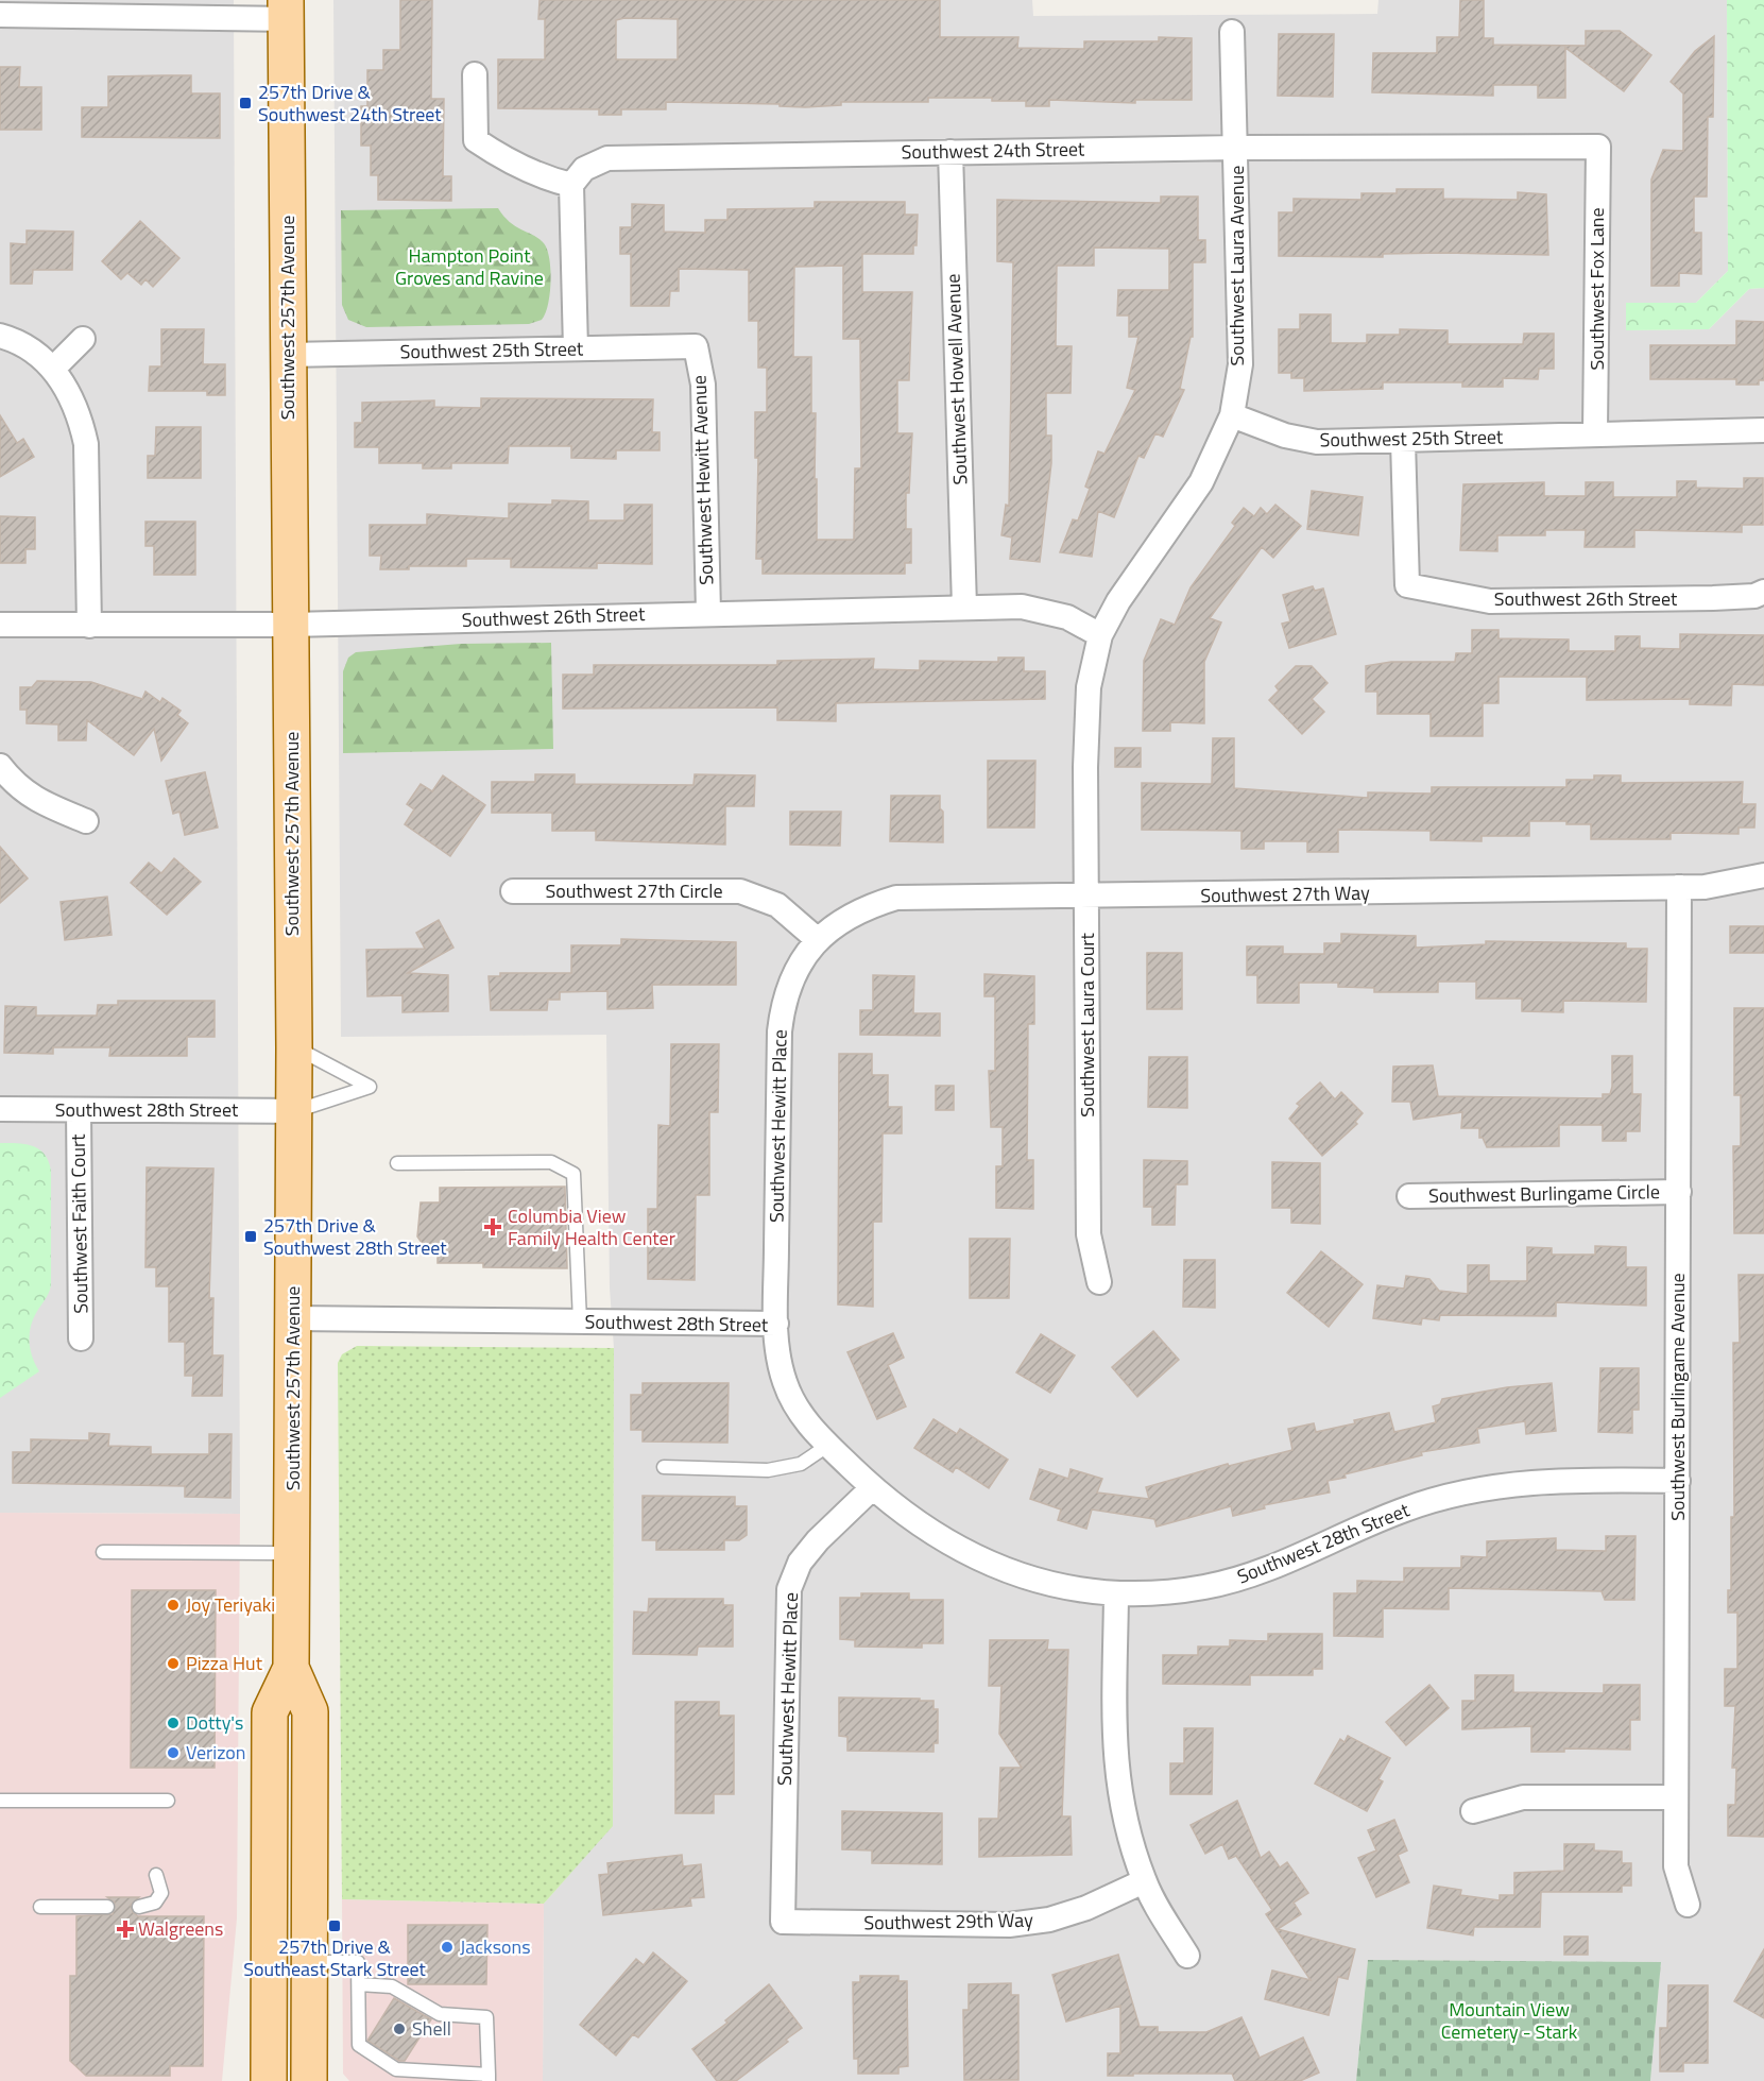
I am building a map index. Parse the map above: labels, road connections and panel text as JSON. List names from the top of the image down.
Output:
{
  "streets": {
    "main road": ["Southwest 257th Avenue"],
    "street": [
      "Southwest 24th Street",
      "Southwest Laura Avenue",
      "Southwest Fox Lane",
      "Southwest 25th Street",
      "Southwest Howell Avenue",
      "Southwest Hewitt Avenue",
      "Southwest 26th Street",
      "Southwest 27th Circle",
      "Southwest 27th Way",
      "Southwest Laura Court",
      "Southwest 28th Street",
      "Southwest Hewitt Place",
      "Southwest Burlingame Circle",
      "Southwest Faith Court",
      "Southwest Burlingame Avenue",
      "Southwest 29th Way"
    ]
  },
  "crossings": [
    ["Southwest 24th Street", "Southwest Laura Avenue"],
    ["Southwest 24th Street", "Southwest Fox Lane"],
    ["Southwest 24th Street", "Southwest Howell Avenue"],
    ["Southwest Laura Avenue", "Southwest 25th Street"],
    ["Southwest Laura Avenue", "Southwest 26th Street"],
    ["Southwest Laura Avenue", "Southwest Laura Court"],
    ["Southwest Fox Lane", "Southwest 25th Street"],
    ["Southwest 257th Avenue", "Southwest 25th Street"],
    ["Southwest 257th Avenue", "Southwest 26th Street"],
    ["Southwest 257th Avenue", "Southwest 28th Street"],
    ["Southwest 25th Street", "Southwest Hewitt Avenue"],
    ["Southwest 25th Street", "Southwest 26th Street"],
    ["Southwest Howell Avenue", "Southwest 26th Street"],
    ["Southwest Hewitt Avenue", "Southwest 26th Street"],
    ["Southwest 27th Circle", "Southwest 27th Way"],
    ["Southwest 27th Circle", "Southwest Hewitt Place"],
    ["Southwest 27th Way", "Southwest Laura Court"],
    ["Southwest 27th Way", "Southwest Hewitt Place"],
    ["Southwest 27th Way", "Southwest Burlingame Avenue"],
    ["Southwest 28th Street", "Southwest Hewitt Place"],
    ["Southwest 28th Street", "Southwest Faith Court"],
    ["Southwest 28th Street", "Southwest Burlingame Avenue"],
    ["Southwest Hewitt Place", "Southwest 29th Way"],
    ["Southwest Burlingame Circle", "Southwest Burlingame Avenue"]
  ],
  "parks": ["Hampton Point Groves and Ravine", "Mountain View Cemetery - Stark"],
  "places": {
    "transit": ["257th Drive & Southwest 24th Street", "257th Drive & Southwest 28th Street", "257th Drive & Southeast Stark Street"],
    "health": ["Columbia View Family Health Center", "Walgreens"],
    "other": [
      "Joy Teriyaki",
      "Pizza Hut",
      "Dotty's",
      "Verizon",
      "Jacksons",
      "Shell"
    ]
  }
}
